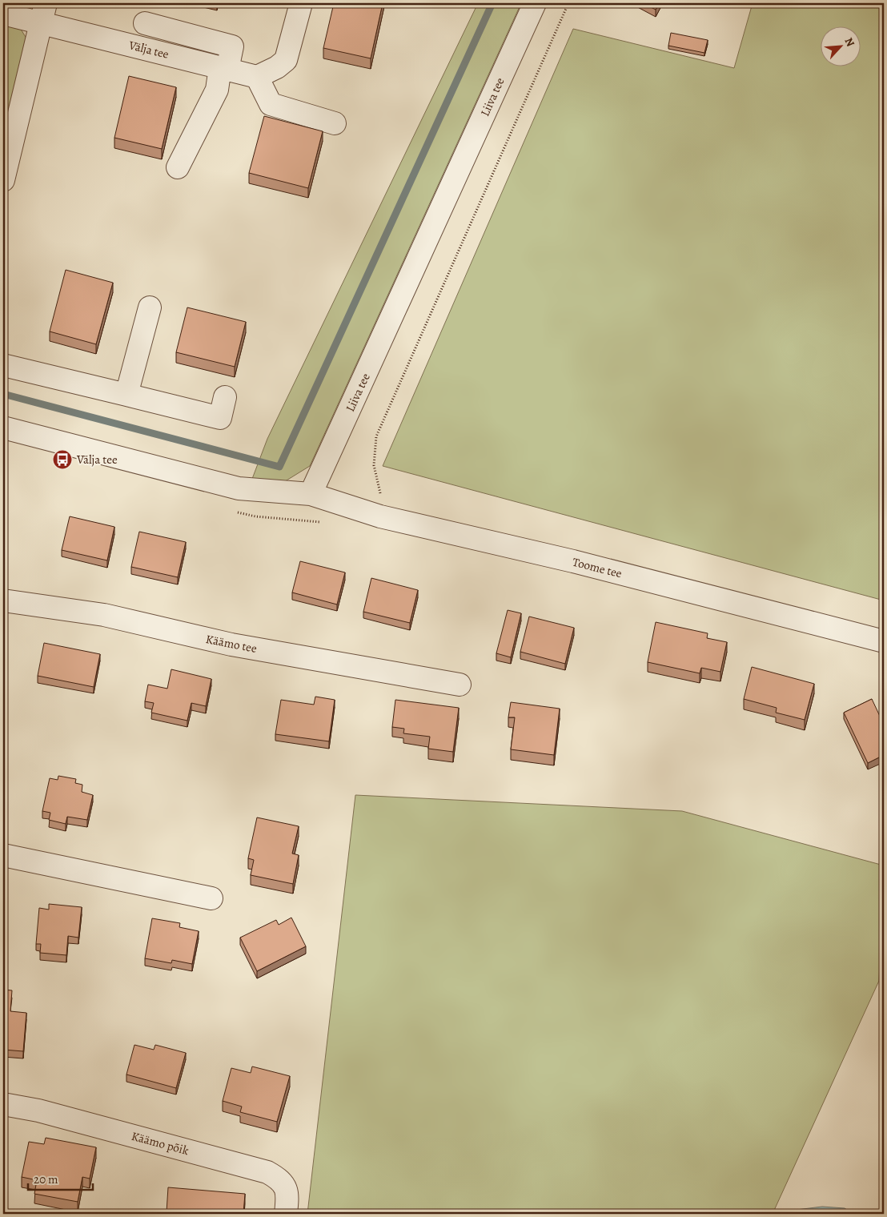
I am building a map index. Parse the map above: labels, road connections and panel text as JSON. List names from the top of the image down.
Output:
{
  "streets": {
    "street": [
      "Välja tee",
      "Liiva tee",
      "Toome tee",
      "Käämo tee",
      "Käämo põik"
    ]
  },
  "crossings": [
    ["Liiva tee", "Toome tee"]
  ],
  "places": {
    "bus stop": ["Välja tee"]
  },
  "scale_bar": "20 m",
  "north": "top right"
}
